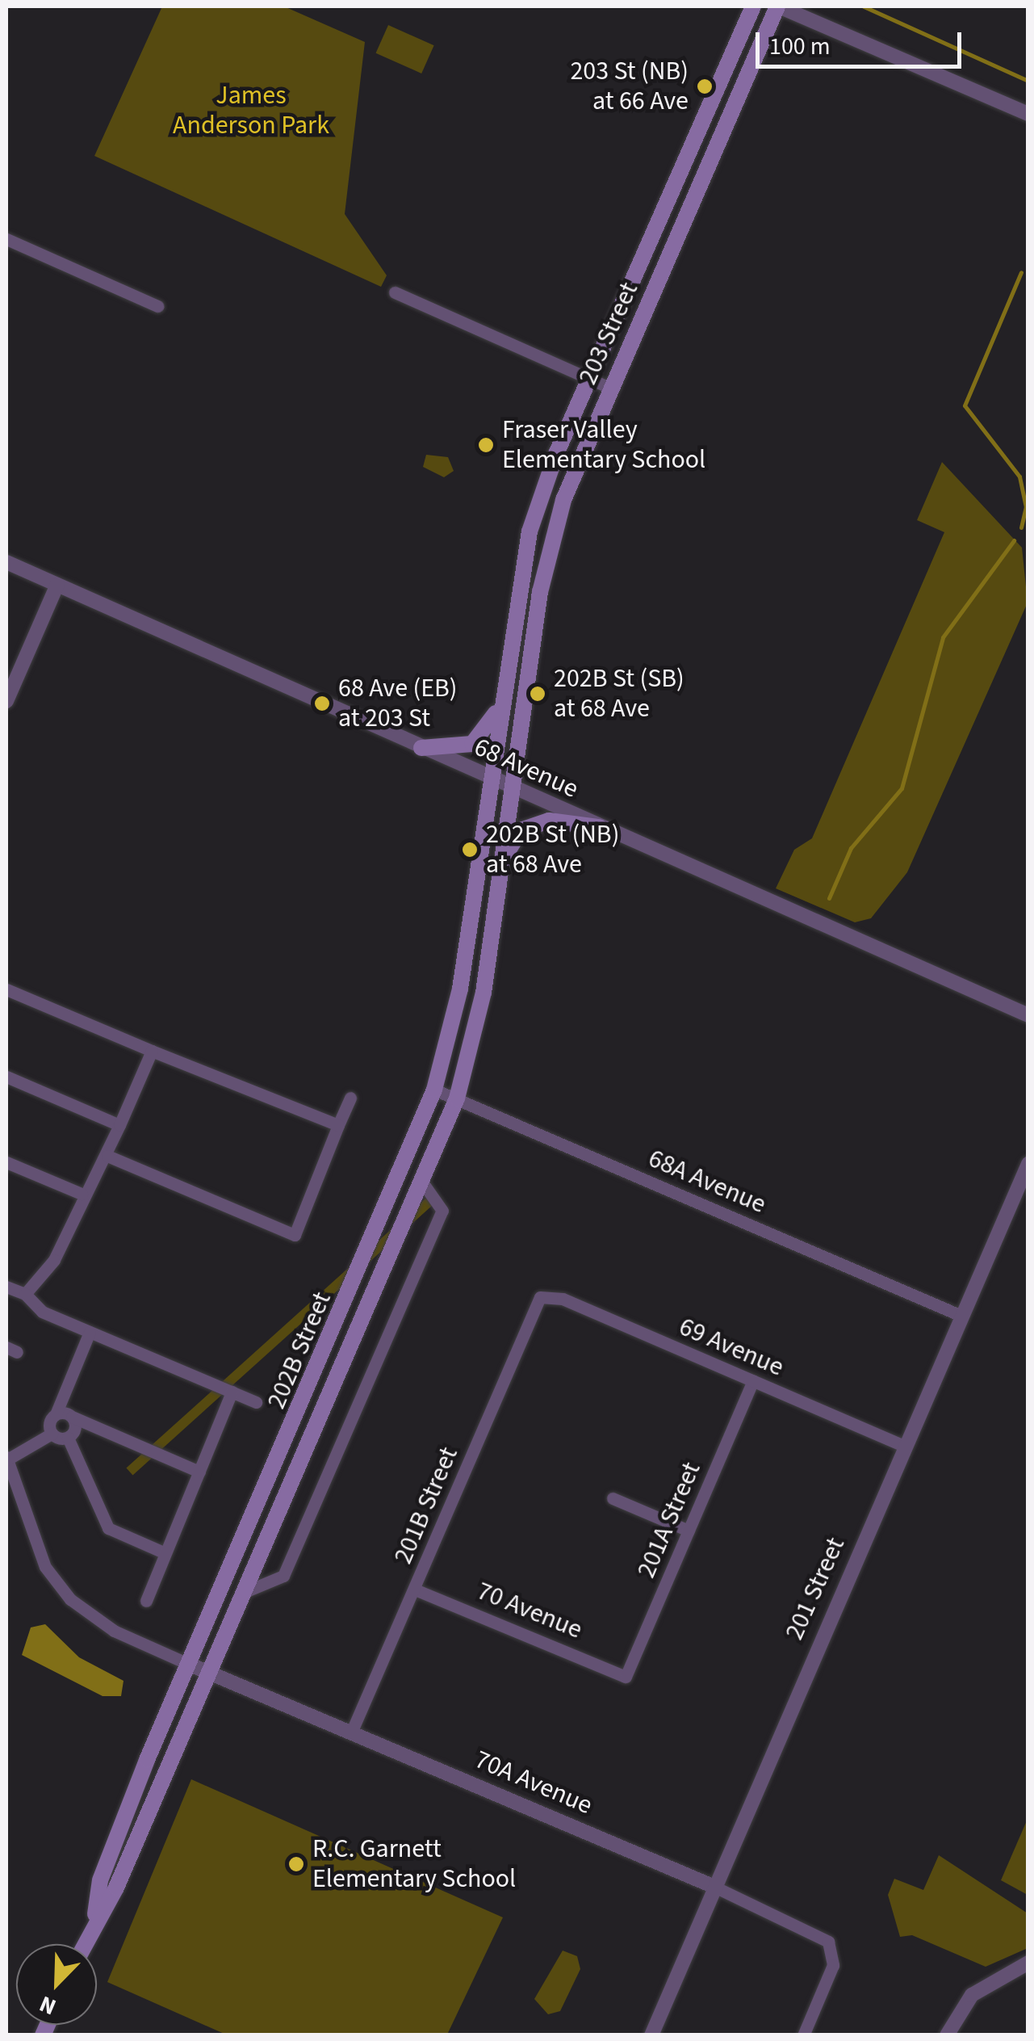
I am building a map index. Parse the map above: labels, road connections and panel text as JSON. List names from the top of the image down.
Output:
{
  "streets": {
    "main road": ["203 Street", "202B Street"],
    "street": [
      "68 Avenue",
      "68A Avenue",
      "69 Avenue",
      "201B Street",
      "201A Street",
      "201 Street",
      "70 Avenue",
      "70A Avenue"
    ]
  },
  "crossings": [
    ["203 Street", "68 Avenue"],
    ["203 Street", "202B Street"],
    ["68 Avenue", "202B Street"],
    ["68A Avenue", "202B Street"],
    ["68A Avenue", "201 Street"],
    ["69 Avenue", "201B Street"],
    ["69 Avenue", "201A Street"],
    ["69 Avenue", "201 Street"],
    ["202B Street", "70A Avenue"],
    ["201B Street", "70 Avenue"],
    ["201B Street", "70A Avenue"],
    ["201A Street", "70 Avenue"],
    ["201 Street", "70A Avenue"]
  ],
  "parks": ["James Anderson Park"],
  "places": [
    "203 St (NB) at 66 Ave",
    "Fraser Valley Elementary School",
    "202B St (SB) at 68 Ave",
    "68 Ave (EB) at 203 St",
    "202B St (NB) at 68 Ave",
    "R.C. Garnett Elementary School"
  ],
  "scale_bar": "100 m",
  "north": "bottom left"
}
